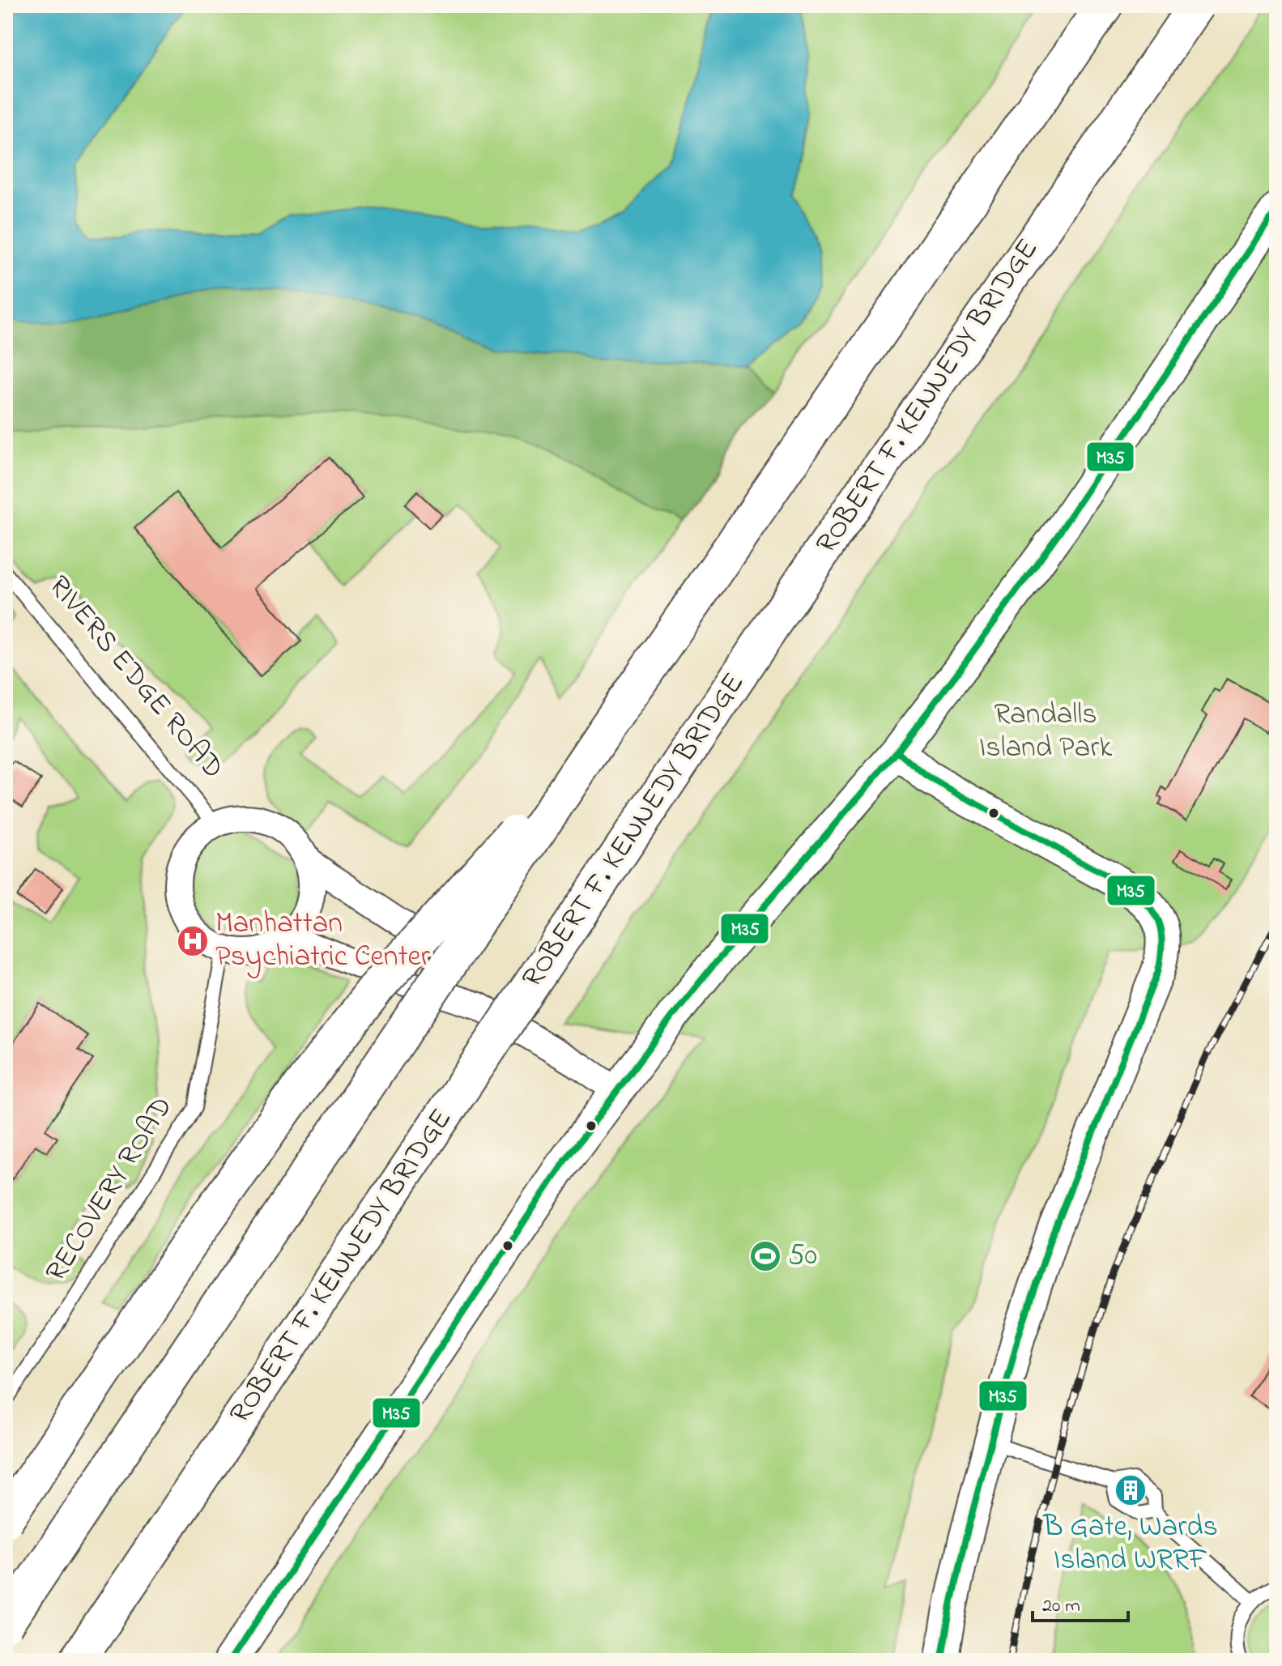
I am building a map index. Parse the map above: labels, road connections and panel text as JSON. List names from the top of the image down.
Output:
{
  "streets": {
    "highway": ["ROBERT F. KENNEDY BRIDGE"],
    "lane": ["RIVERS EDGE ROAD", "RECOVERY ROAD"]
  },
  "crossings": [
    ["RIVERS EDGE ROAD", "RECOVERY ROAD"]
  ],
  "parks": ["Randalls Island Park"],
  "places": {
    "hospital": ["Manhattan Psychiatric Center"],
    "sports": ["50"],
    "building": ["B Gate, Wards Island WRRF"]
  },
  "lines": ["transit line M35"],
  "scale_bar": "20 m"
}
